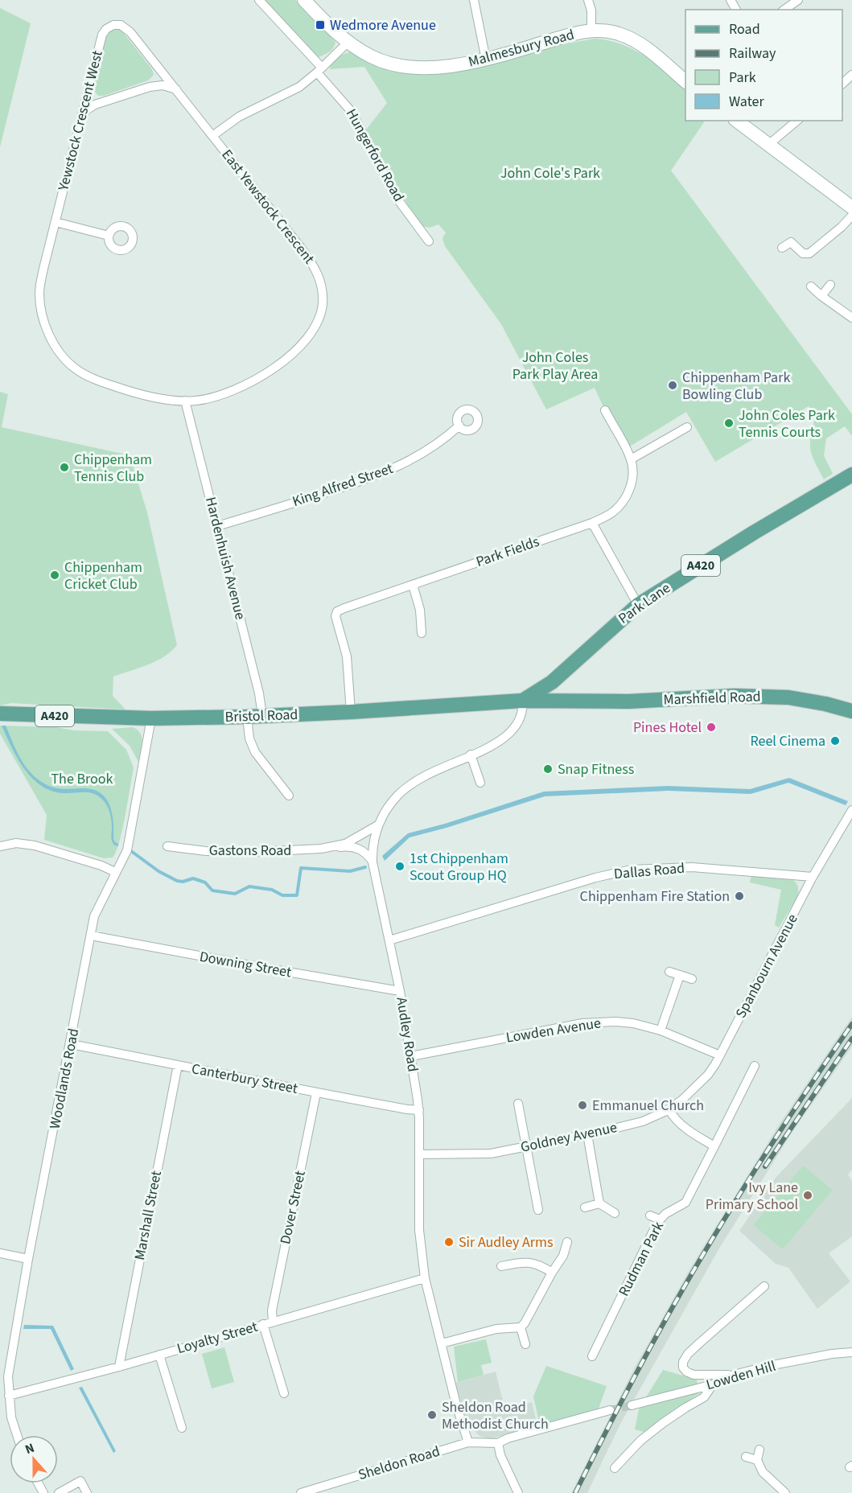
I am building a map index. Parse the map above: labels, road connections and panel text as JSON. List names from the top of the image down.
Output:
{
  "streets": {
    "main road": [
      "Malmesbury Road",
      "A420",
      "Park Lane",
      "Marshfield Road",
      "Bristol Road"
    ],
    "street": [
      "Yewstock Crescent West",
      "Hungerford Road",
      "East Yewstock Crescent",
      "King Alfred Street",
      "Park Fields",
      "Hardenhuish Avenue",
      "Gastons Road",
      "Dallas Road",
      "Downing Street",
      "Spanbourn Avenue",
      "Lowden Avenue",
      "Audley Road",
      "Woodlands Road",
      "Canterbury Street",
      "Goldney Avenue",
      "Dover Street",
      "Marshall Street",
      "Rudman Park",
      "Loyalty Street",
      "Lowden Hill",
      "Sheldon Road"
    ]
  },
  "crossings": [
    ["Yewstock Crescent West", "East Yewstock Crescent"],
    ["Yewstock Crescent West", "Hardenhuish Avenue"],
    ["East Yewstock Crescent", "Hardenhuish Avenue"],
    ["King Alfred Street", "Hardenhuish Avenue"],
    ["Park Fields", "Bristol Road"],
    ["Hardenhuish Avenue", "Bristol Road"],
    ["Park Lane", "Marshfield Road"],
    ["Park Lane", "Bristol Road"],
    ["Park Lane", "Audley Road"],
    ["Marshfield Road", "Bristol Road"],
    ["Marshfield Road", "Audley Road"],
    ["Bristol Road", "Audley Road"],
    ["Bristol Road", "Woodlands Road"],
    ["Gastons Road", "Audley Road"],
    ["Dallas Road", "Spanbourn Avenue"],
    ["Dallas Road", "Audley Road"],
    ["Downing Street", "Audley Road"],
    ["Downing Street", "Woodlands Road"],
    ["Spanbourn Avenue", "Lowden Avenue"],
    ["Spanbourn Avenue", "Goldney Avenue"],
    ["Lowden Avenue", "Audley Road"],
    ["Lowden Avenue", "Goldney Avenue"],
    ["Audley Road", "Canterbury Street"],
    ["Audley Road", "Goldney Avenue"],
    ["Audley Road", "Loyalty Street"],
    ["Audley Road", "Sheldon Road"],
    ["Woodlands Road", "Canterbury Street"],
    ["Woodlands Road", "Loyalty Street"],
    ["Canterbury Street", "Dover Street"],
    ["Canterbury Street", "Marshall Street"],
    ["Dover Street", "Loyalty Street"],
    ["Marshall Street", "Loyalty Street"]
  ],
  "parks": ["John Cole's Park", "John Coles Park Play Area", "The Brook"],
  "places": {
    "transit": ["Wedmore Avenue"],
    "other": [
      "Chippenham Park Bowling Club",
      "John Coles Park Tennis Courts",
      "Chippenham Tennis Club",
      "Chippenham Cricket Club",
      "Pines Hotel",
      "Reel Cinema",
      "Snap Fitness",
      "1st Chippenham Scout Group HQ",
      "Chippenham Fire Station",
      "Emmanuel Church",
      "Ivy Lane Primary School",
      "Sir Audley Arms",
      "Sheldon Road Methodist Church"
    ]
  },
  "legend": [
    "Road",
    "Railway",
    "Park",
    "Water"
  ],
  "north": "top"
}
